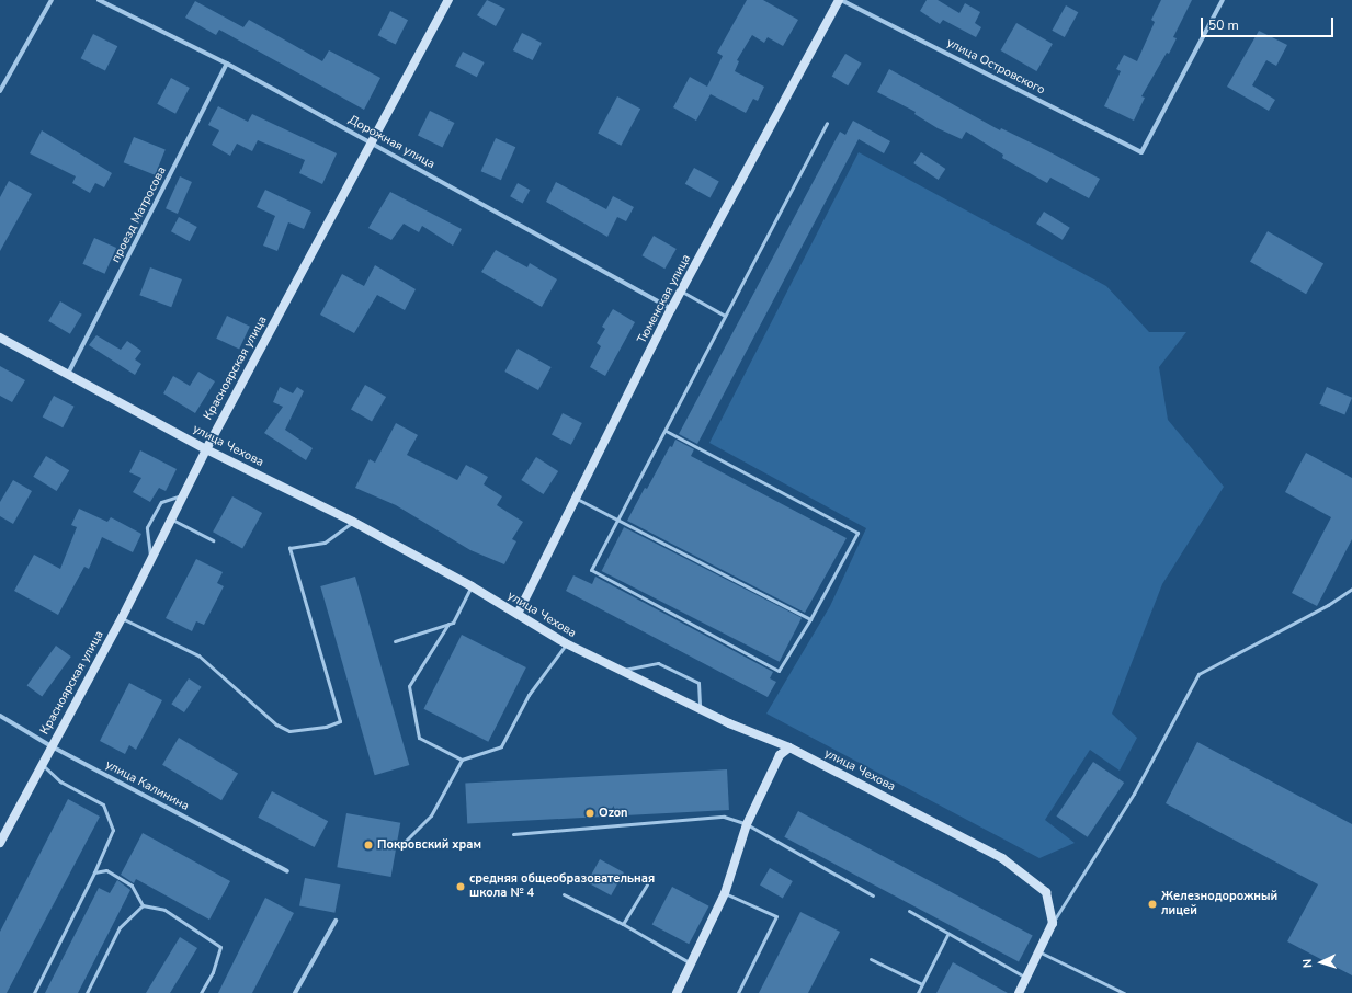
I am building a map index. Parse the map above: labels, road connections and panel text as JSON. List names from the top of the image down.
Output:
{
  "streets": {
    "main road": ["Тюменская улица", "Красноярская улица", "улица Чехова"],
    "street": [
      "улица Островского",
      "Дорожная улица",
      "проезд Матросова",
      "улица Калинина"
    ]
  },
  "crossings": [
    ["улица Островского", "Тюменская улица"],
    ["Дорожная улица", "проезд Матросова"],
    ["Дорожная улица", "Тюменская улица"],
    ["Дорожная улица", "Красноярская улица"],
    ["проезд Матросова", "улица Чехова"],
    ["Тюменская улица", "улица Чехова"],
    ["Красноярская улица", "улица Чехова"],
    ["Красноярская улица", "улица Калинина"]
  ],
  "places": [
    "Ozon",
    "Покровский храм",
    "средняя общеобразовательная школа № 4",
    "Железнодорожный лицей"
  ],
  "scale_bar": "50 m",
  "north": "left"
}
